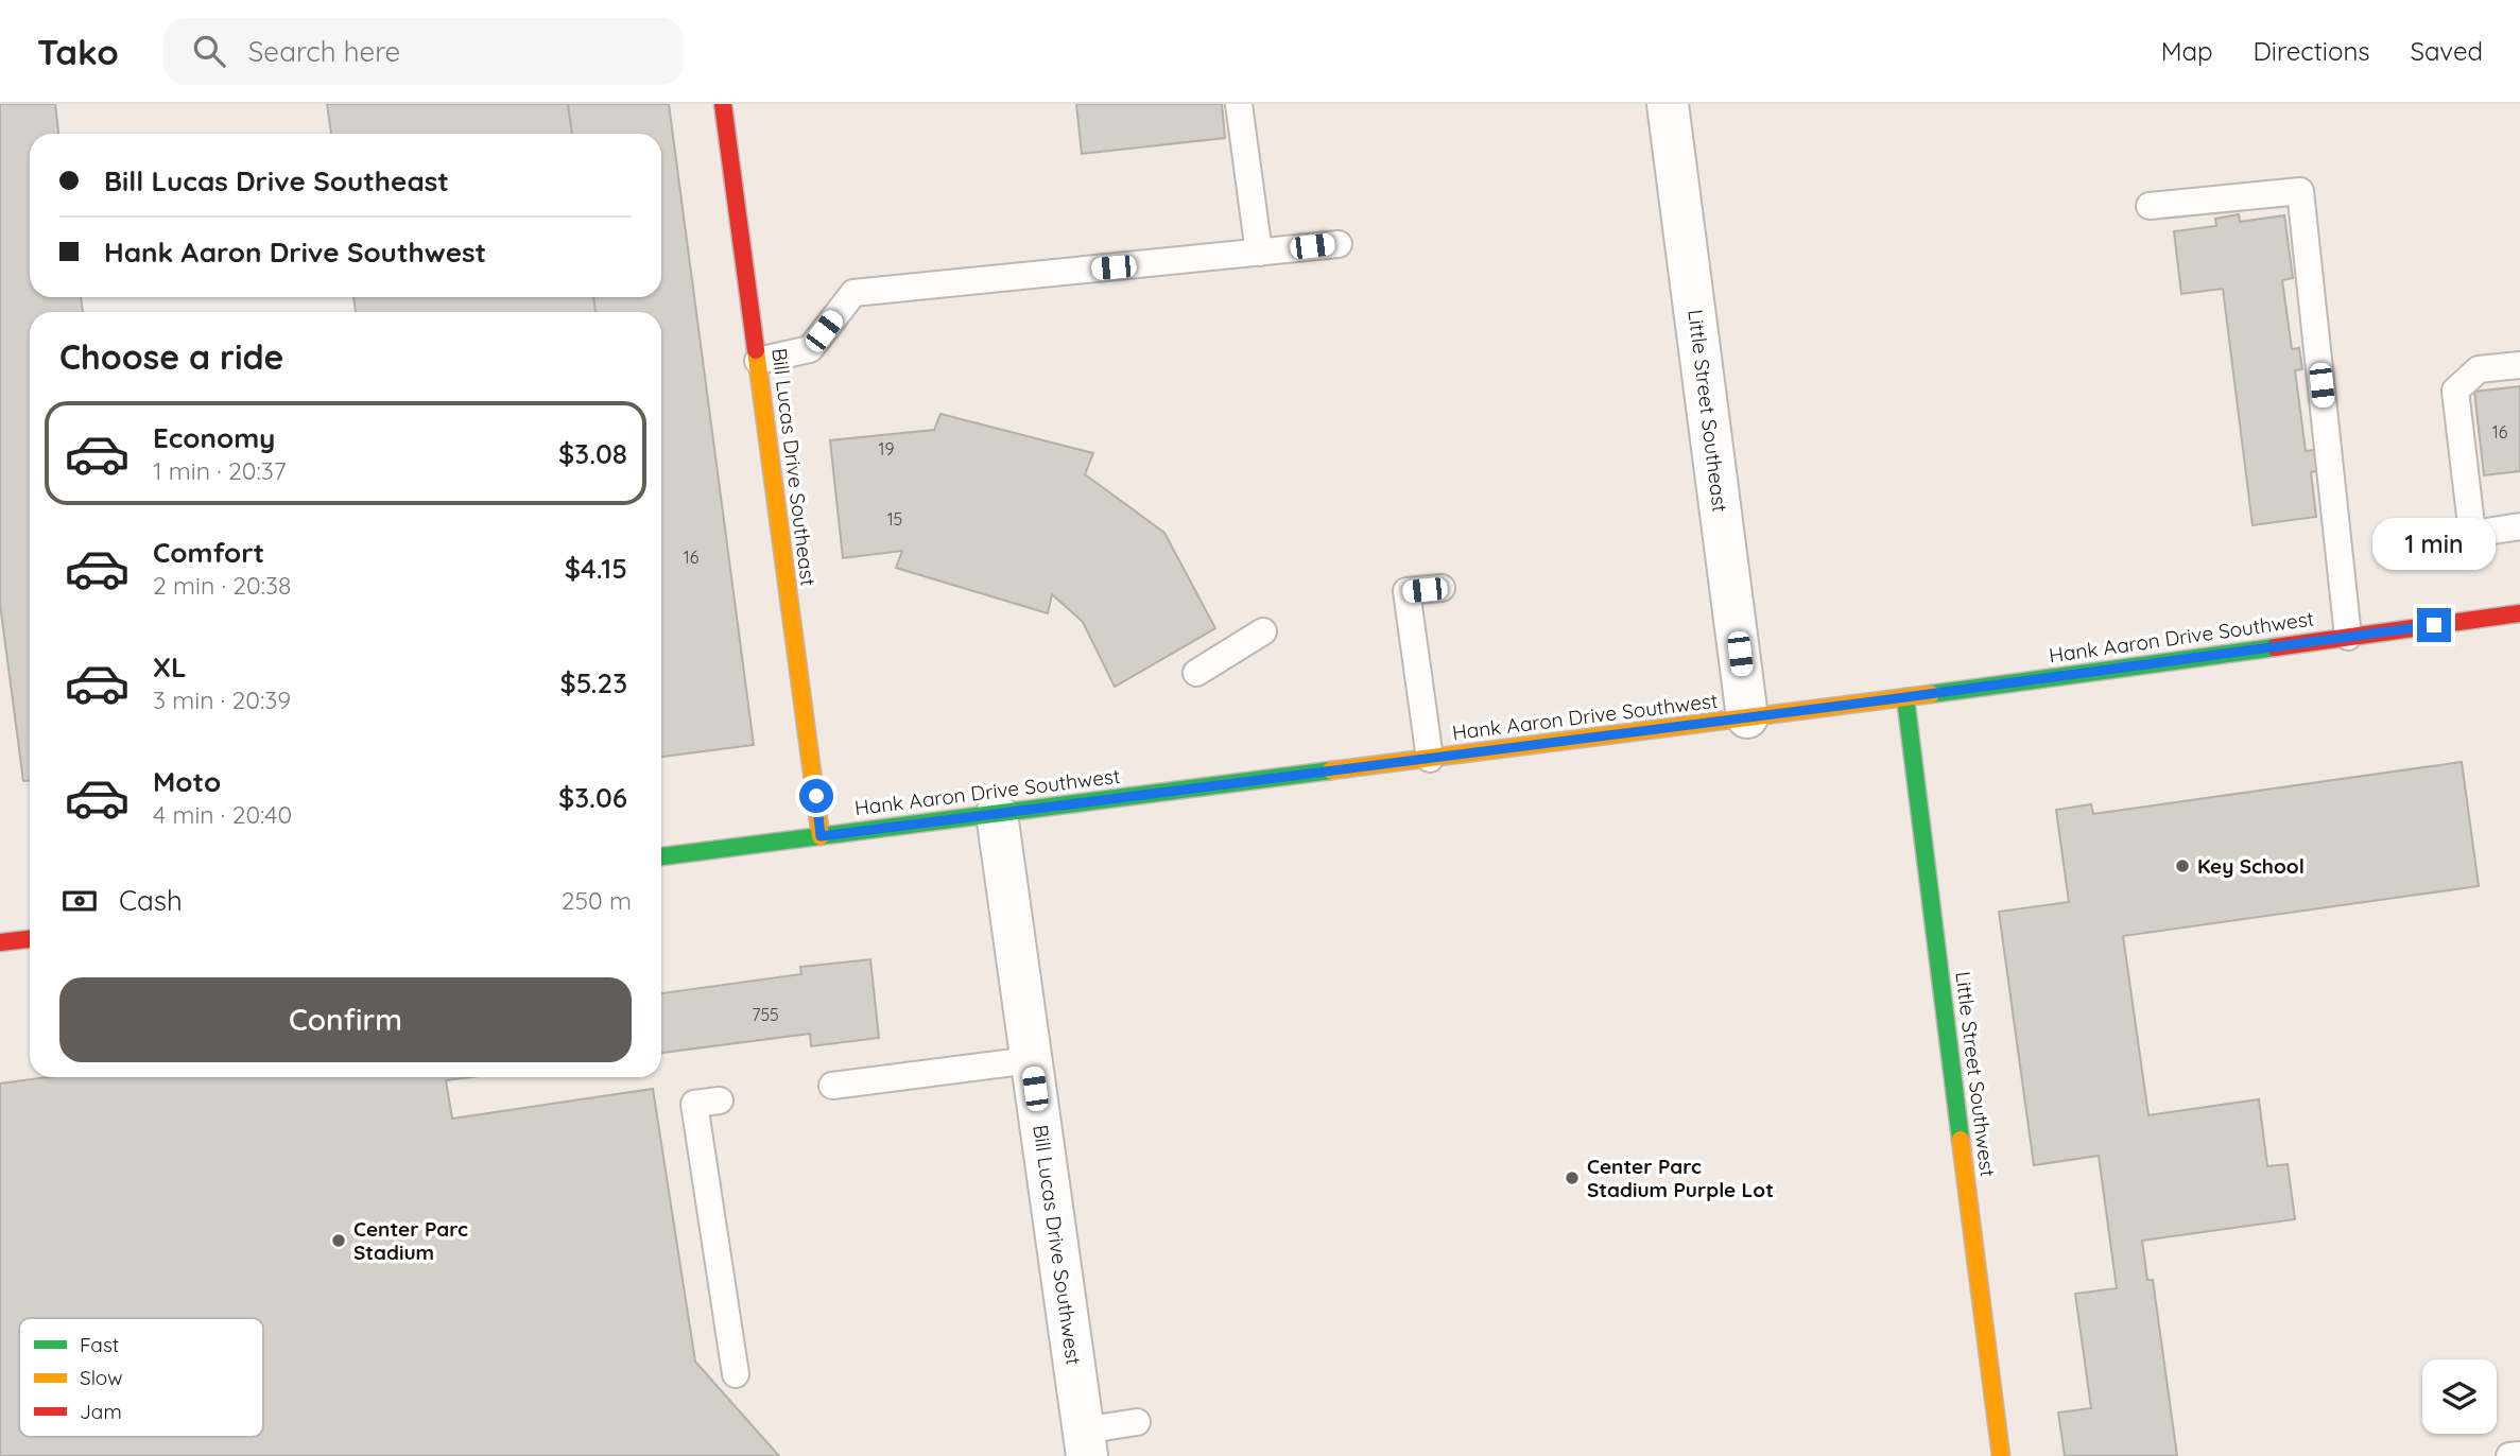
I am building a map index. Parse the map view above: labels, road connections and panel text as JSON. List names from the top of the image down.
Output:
{
  "streets": {
    "main road": ["Bill Lucas Drive Southeast", "Hank Aaron Drive Southwest", "Little Street Southwest"],
    "street": ["Little Street Southeast", "Bill Lucas Drive Southwest"]
  },
  "crossings": [
    ["Little Street Southeast", "Hank Aaron Drive Southwest"],
    ["Bill Lucas Drive Southeast", "Hank Aaron Drive Southwest"],
    ["Hank Aaron Drive Southwest", "Little Street Southwest"],
    ["Hank Aaron Drive Southwest", "Bill Lucas Drive Southwest"]
  ],
  "places": ["Key School", "Center Parc Stadium Purple Lot", "Center Parc Stadium"],
  "house_numbers": [
    "16",
    "19",
    "15",
    "16",
    "755"
  ],
  "legend": ["Fast", "Slow", "Jam"],
  "page": {
    "header": "Tako",
    "search": "Search here",
    "nav": ["Map", "Directions", "Saved"],
    "banner": ["Bill Lucas Drive Southeast", "Hank Aaron Drive Southwest"],
    "heading": "Choose a ride",
    "list": [
      {
        "name": "Economy",
        "note": "1 min · 20:37",
        "value": "$3.08"
      },
      {
        "name": "Comfort",
        "note": "2 min · 20:38",
        "value": "$4.15"
      },
      {
        "name": "XL",
        "note": "3 min · 20:39",
        "value": "$5.23"
      },
      {
        "name": "Moto",
        "note": "4 min · 20:40",
        "value": "$3.06"
      }
    ],
    "bubble": "1 min",
    "pay": ["Cash", "250 m"],
    "buttons": "Confirm"
  }
}
